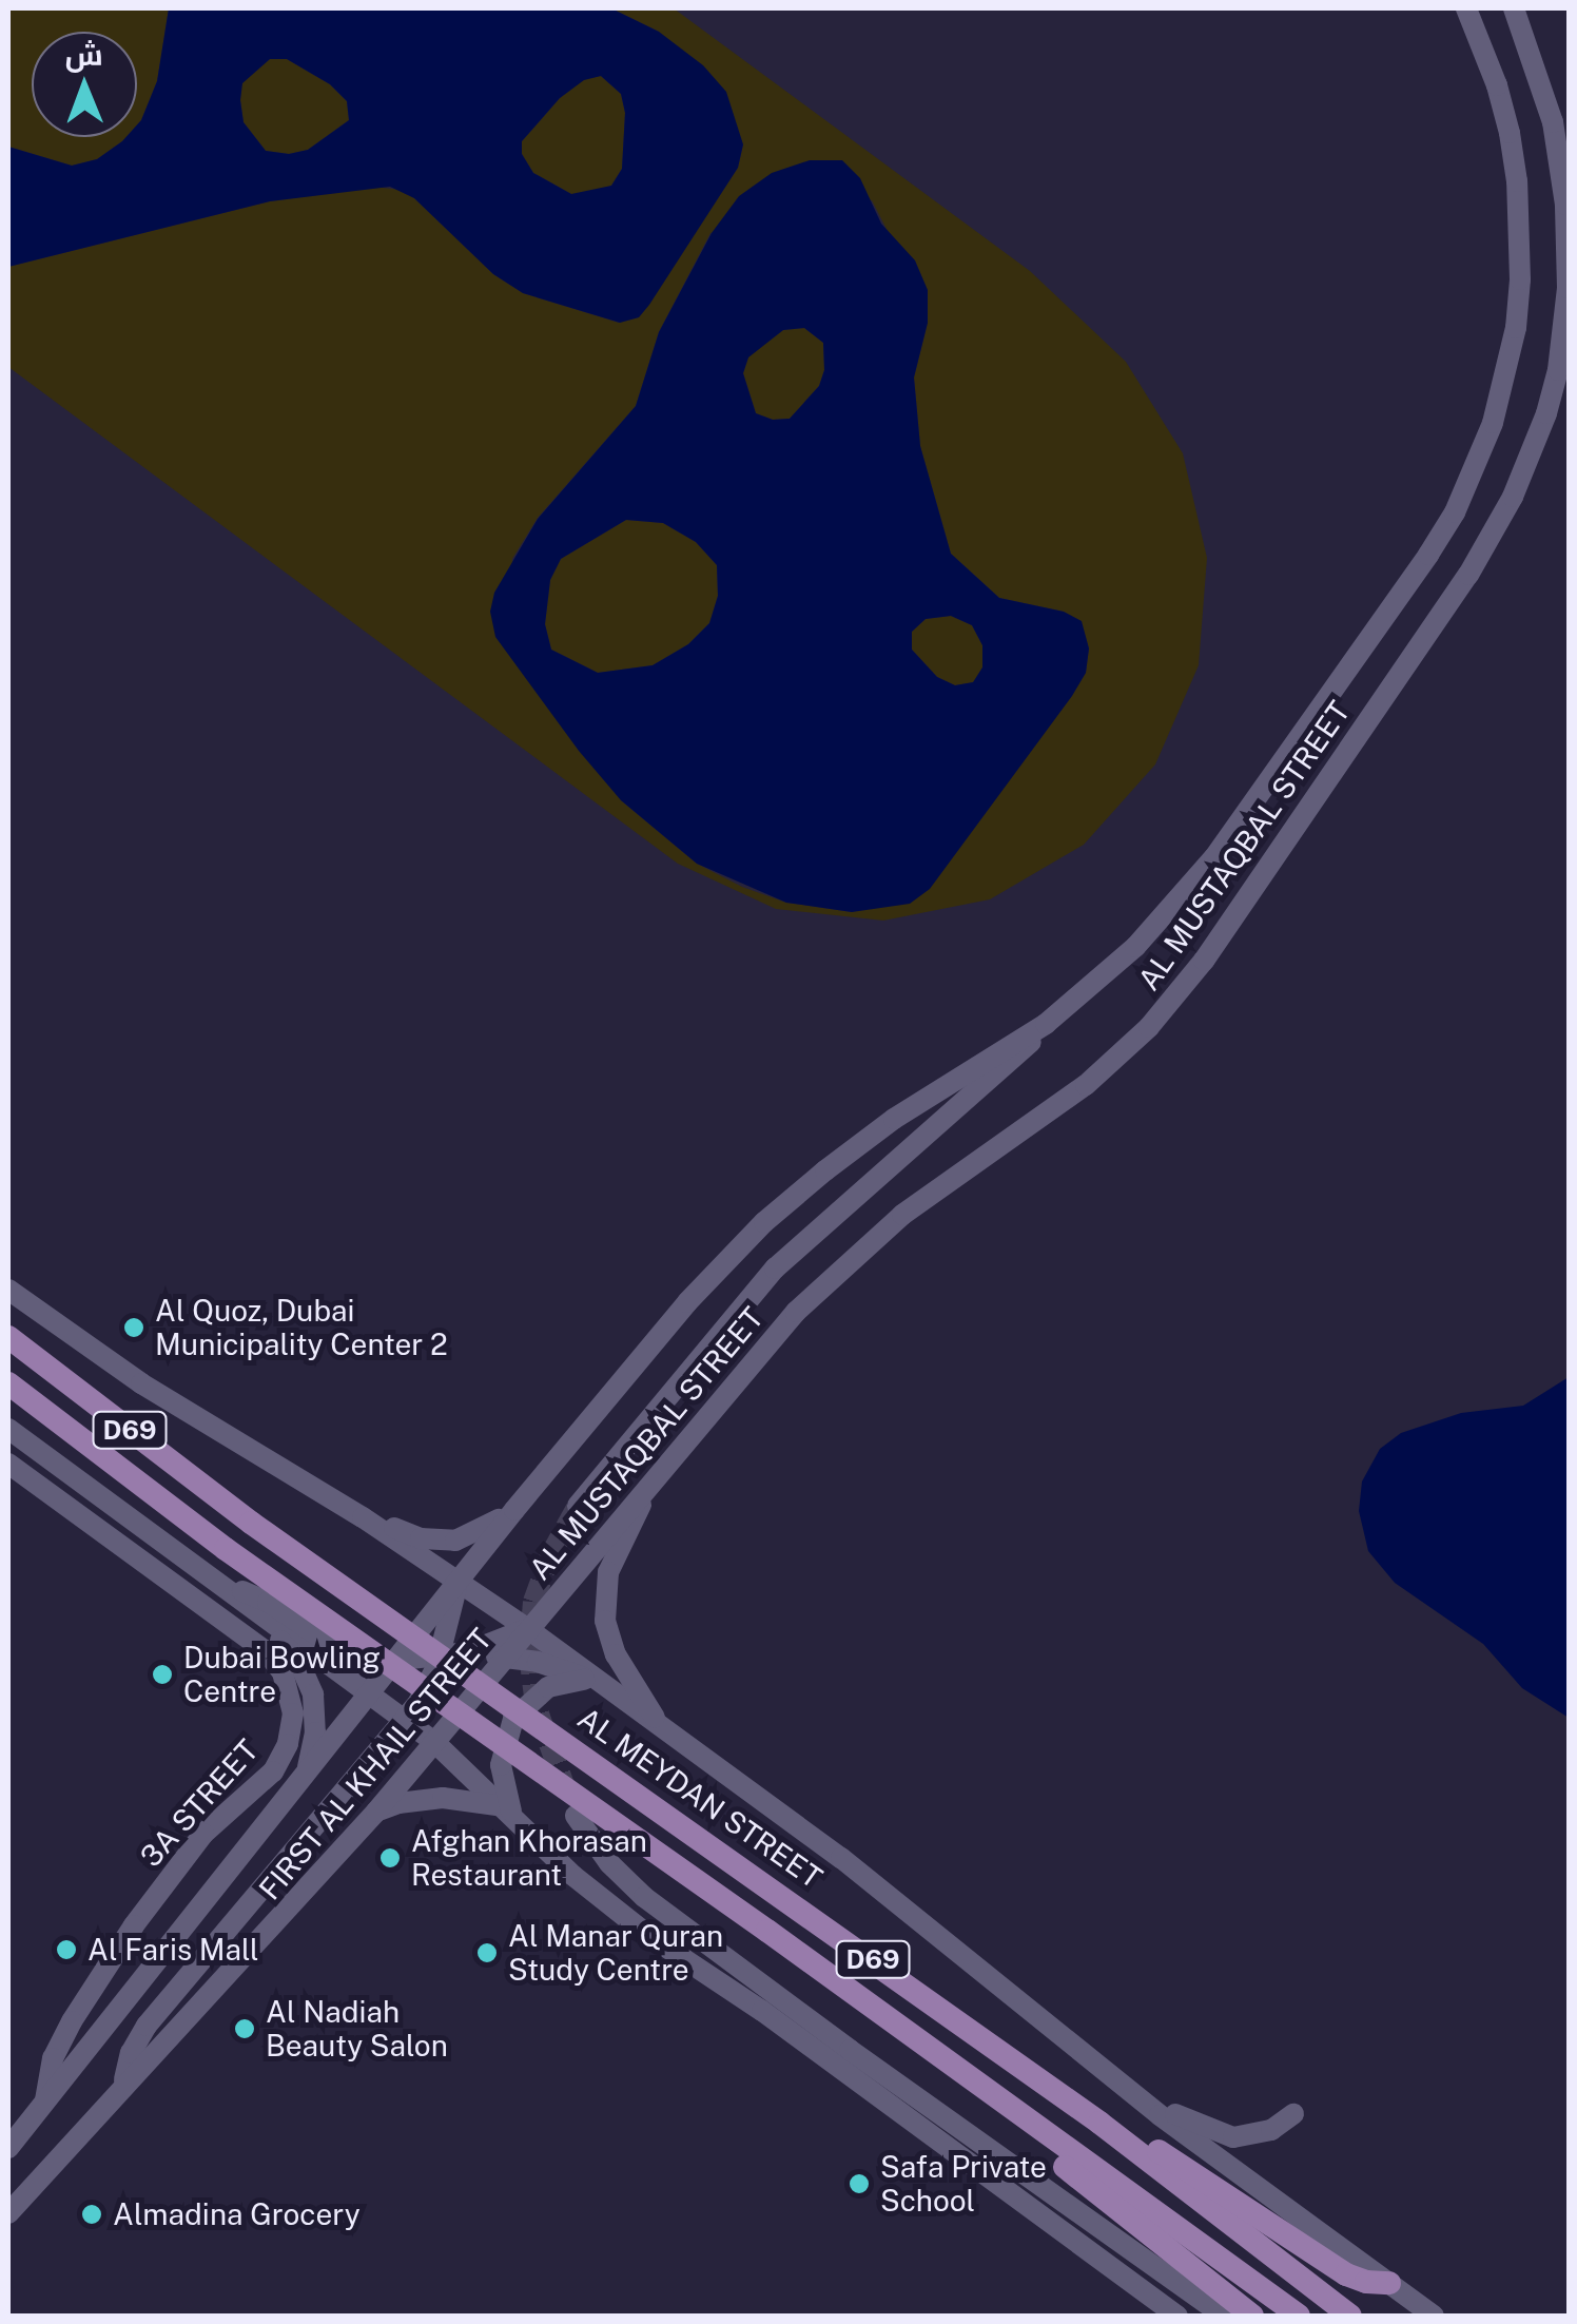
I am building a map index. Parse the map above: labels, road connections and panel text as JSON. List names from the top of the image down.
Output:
{
  "streets": {
    "main road": [
      "AL MUSTAQBAL STREET",
      "D69",
      "FIRST AL KHAIL STREET",
      "AL MEYDAN STREET",
      "3A STREET"
    ]
  },
  "crossings": [
    ["AL MUSTAQBAL STREET", "FIRST AL KHAIL STREET"],
    ["FIRST AL KHAIL STREET", "3A STREET"]
  ],
  "places": [
    "Al Quoz, Dubai Municipality Center 2",
    "Dubai Bowling Centre",
    "Afghan Khorasan Restaurant",
    "Al Faris Mall",
    "Al Manar Quran Study Centre",
    "Al Nadiah Beauty Salon",
    "Safa Private School",
    "Almadina Grocery"
  ],
  "north": "top"
}
